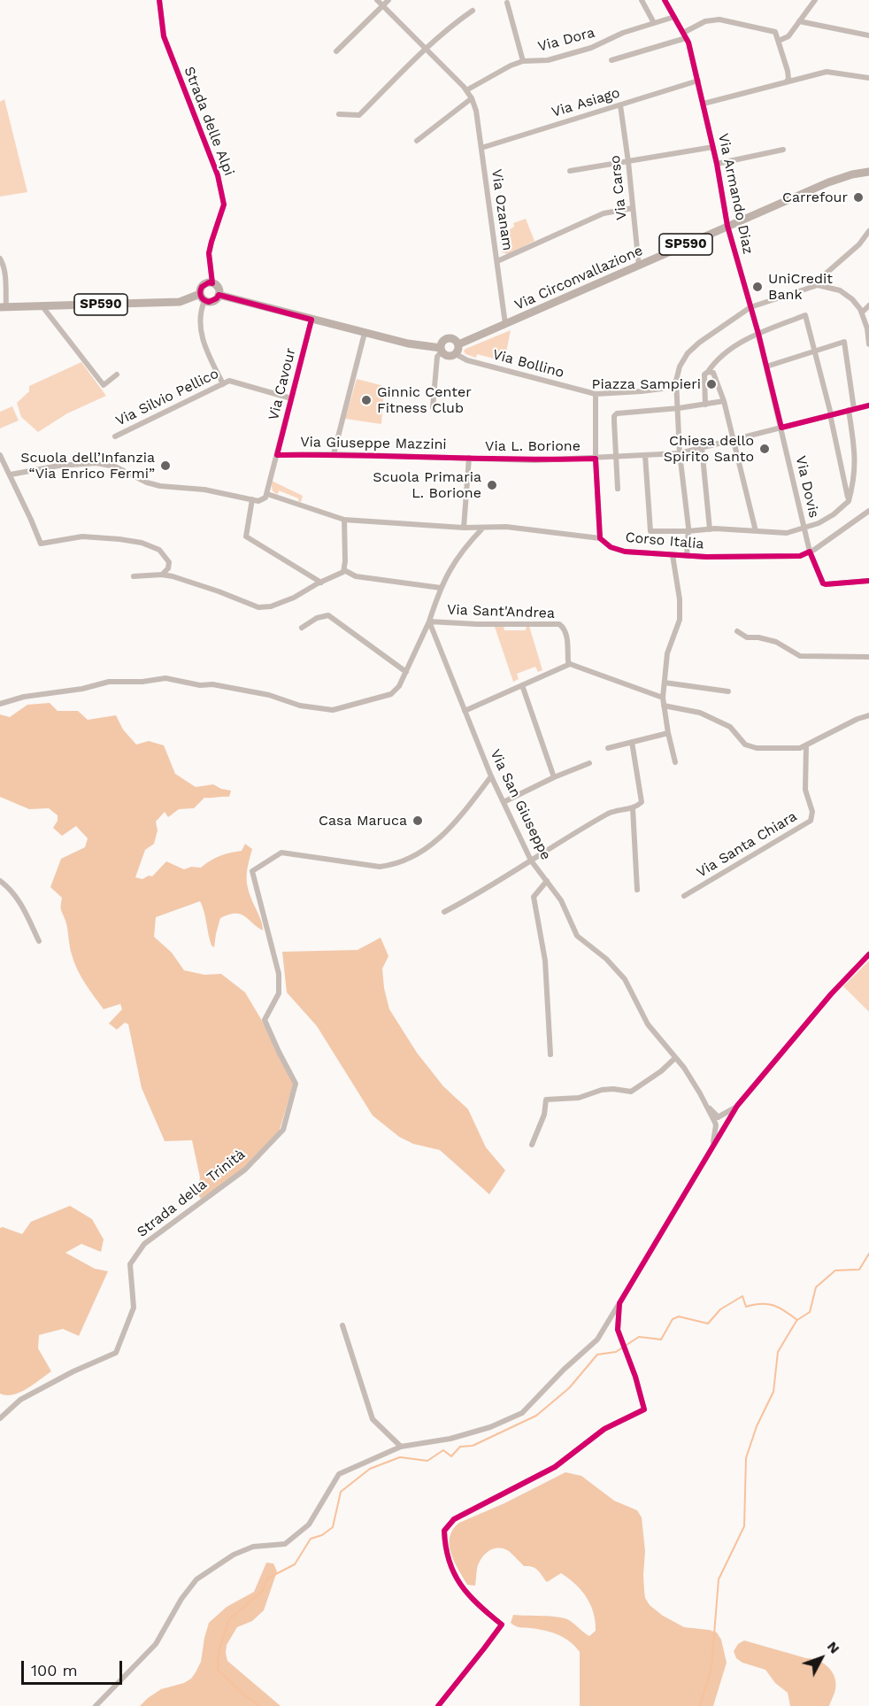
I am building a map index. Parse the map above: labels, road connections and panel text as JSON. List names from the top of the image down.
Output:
{
  "streets": {
    "main road": ["SP590", "Via Circonvallazione"],
    "street": [
      "Via Dora",
      "Via Asiago",
      "Strada delle Alpi",
      "Via Carso",
      "Via Armando Diaz",
      "Via Ozanam",
      "Via Bollino",
      "Via Cavour",
      "Via Silvio Pellico",
      "Via Giuseppe Mazzini",
      "Via L. Borione",
      "Via Dovis",
      "Corso Italia",
      "Via Sant'Andrea",
      "Via San Giuseppe",
      "Via Santa Chiara",
      "Strada della Trinità"
    ]
  },
  "crossings": [
    ["Via Dora", "Via Armando Diaz"],
    ["Via Dora", "Via Ozanam"],
    ["Via Asiago", "Via Carso"],
    ["Via Asiago", "Via Armando Diaz"],
    ["Via Asiago", "Via Ozanam"],
    ["Strada delle Alpi", "SP590"],
    ["Via Carso", "Via Circonvallazione"],
    ["Via Armando Diaz", "Via Circonvallazione"],
    ["Via Armando Diaz", "Via Dovis"],
    ["Via Ozanam", "SP590"],
    ["Via Ozanam", "Via Circonvallazione"],
    ["SP590", "Via Circonvallazione"],
    ["SP590", "Via Bollino"],
    ["SP590", "Via Cavour"],
    ["Via Cavour", "Via Silvio Pellico"],
    ["Via Cavour", "Via Giuseppe Mazzini"],
    ["Via Giuseppe Mazzini", "Via L. Borione"],
    ["Via Dovis", "Corso Italia"],
    ["Via Sant'Andrea", "Via San Giuseppe"],
    ["Via San Giuseppe", "Strada della Trinità"]
  ],
  "places": [
    "Carrefour",
    "UniCredit Bank",
    "Piazza Sampieri",
    "Ginnic Center Fitness Club",
    "Chiesa dello Spirito Santo",
    "Scuola dell’Infanzia “Via Enrico Fermi”",
    "Scuola Primaria L. Borione",
    "Casa Maruca"
  ],
  "scale_bar": "100 m",
  "north": "top right"
}
